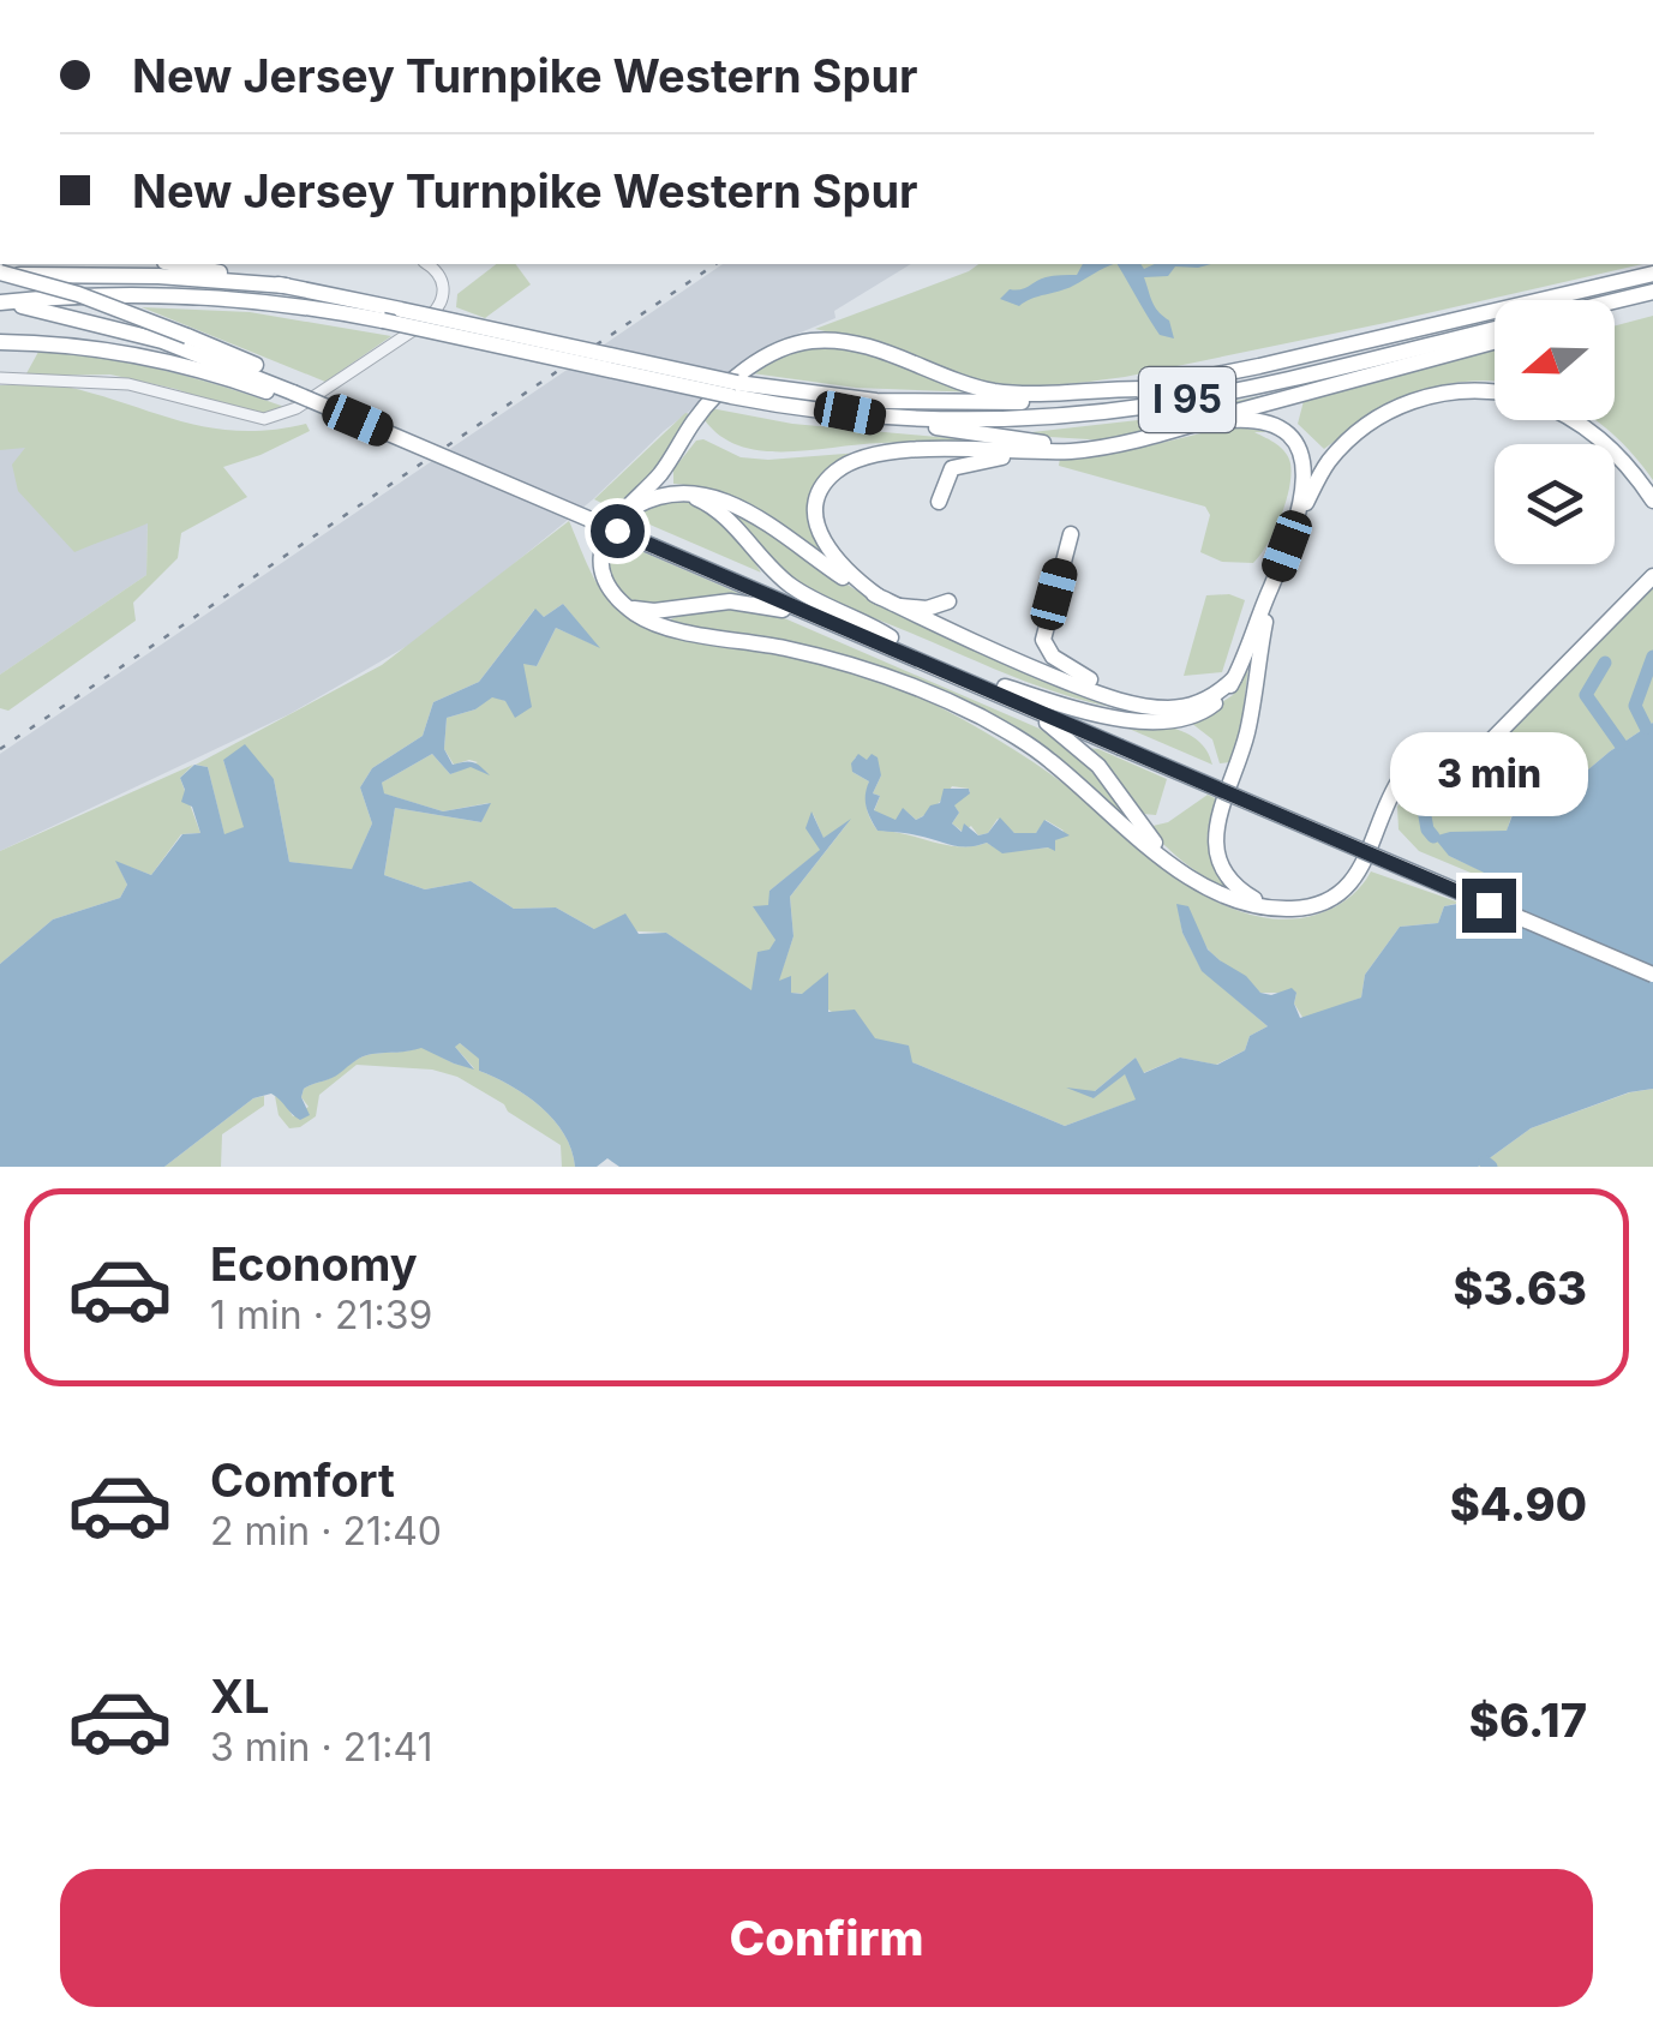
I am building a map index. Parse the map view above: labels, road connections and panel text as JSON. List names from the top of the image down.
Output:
{
  "streets": {
    "highway": ["I 95"]
  },
  "north": "left",
  "page": {
    "banner": ["New Jersey Turnpike Western Spur", "New Jersey Turnpike Western Spur"],
    "bubble": "3 min",
    "list": [
      {
        "name": "Economy",
        "note": "1 min · 21:39",
        "value": "$3.63"
      },
      {
        "name": "Comfort",
        "note": "2 min · 21:40",
        "value": "$4.90"
      },
      {
        "name": "XL",
        "note": "3 min · 21:41",
        "value": "$6.17"
      }
    ],
    "buttons": "Confirm"
  }
}
